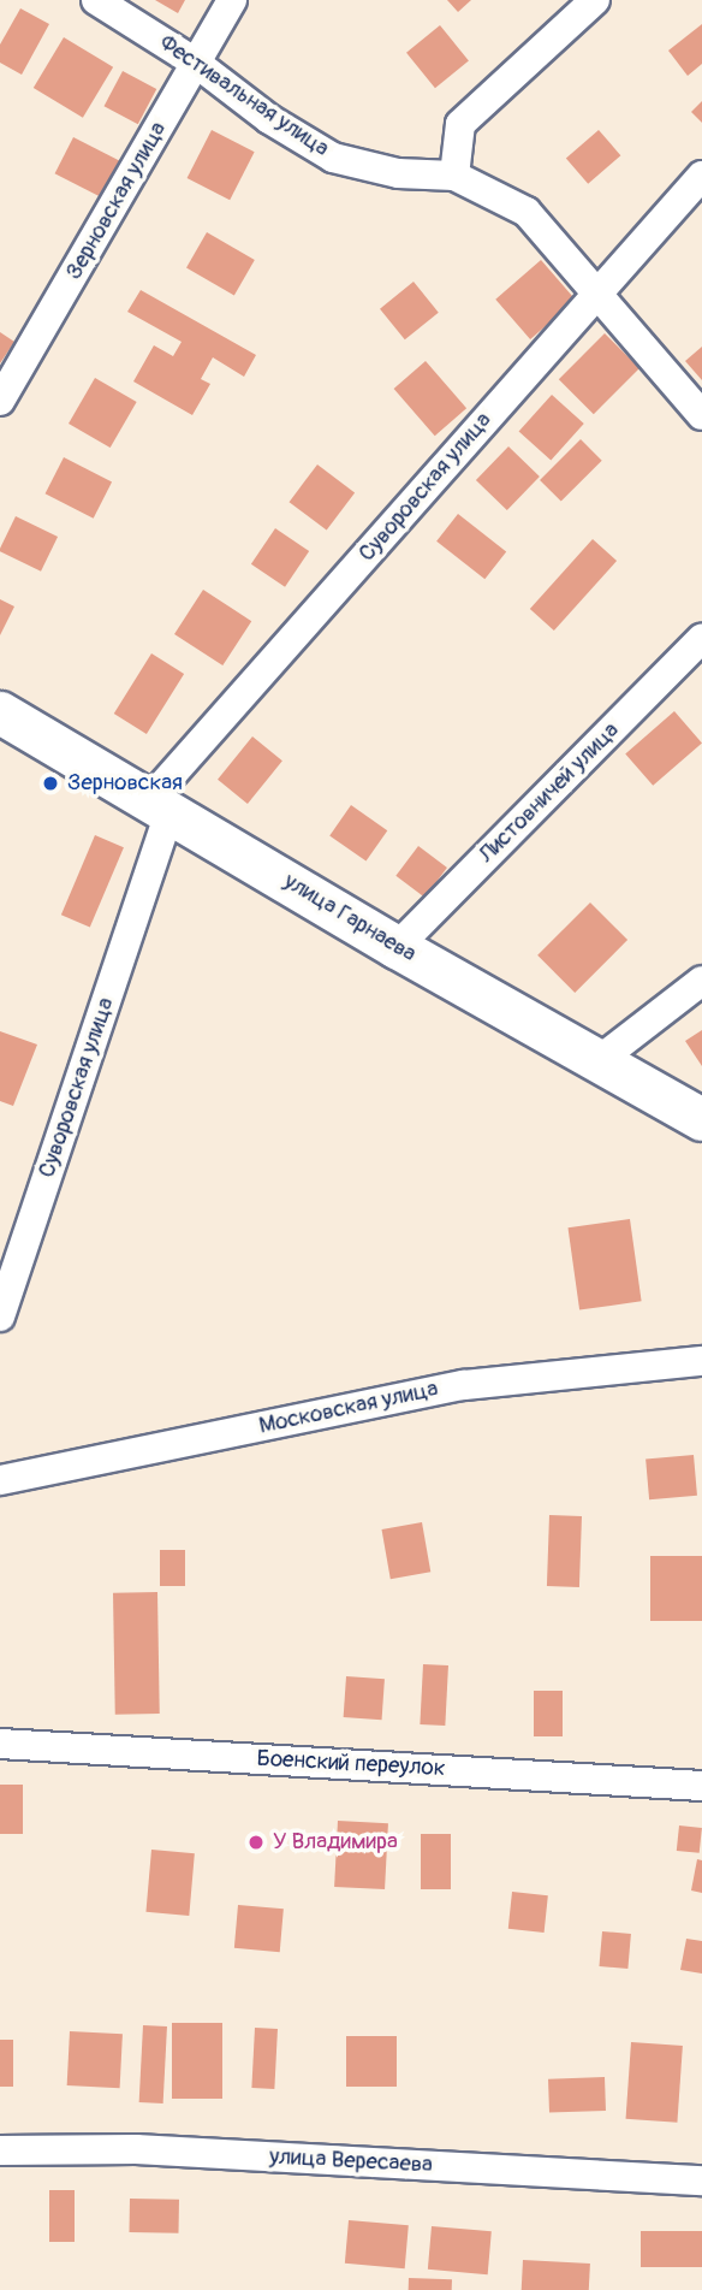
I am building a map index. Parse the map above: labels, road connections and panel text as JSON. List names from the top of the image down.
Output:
{
  "streets": {
    "street": [
      "Фестивальная улица",
      "Зерновская улица",
      "Суворовская улица",
      "Листовничей улица",
      "улица Гарнаева",
      "Московская улица",
      "Боенский переулок",
      "улица Вересаева"
    ]
  },
  "crossings": [
    ["Фестивальная улица", "Зерновская улица"],
    ["Фестивальная улица", "Суворовская улица"],
    ["Суворовская улица", "улица Гарнаева"],
    ["Листовничей улица", "улица Гарнаева"]
  ],
  "places": ["Зерновская", "У Владимира"]
}
